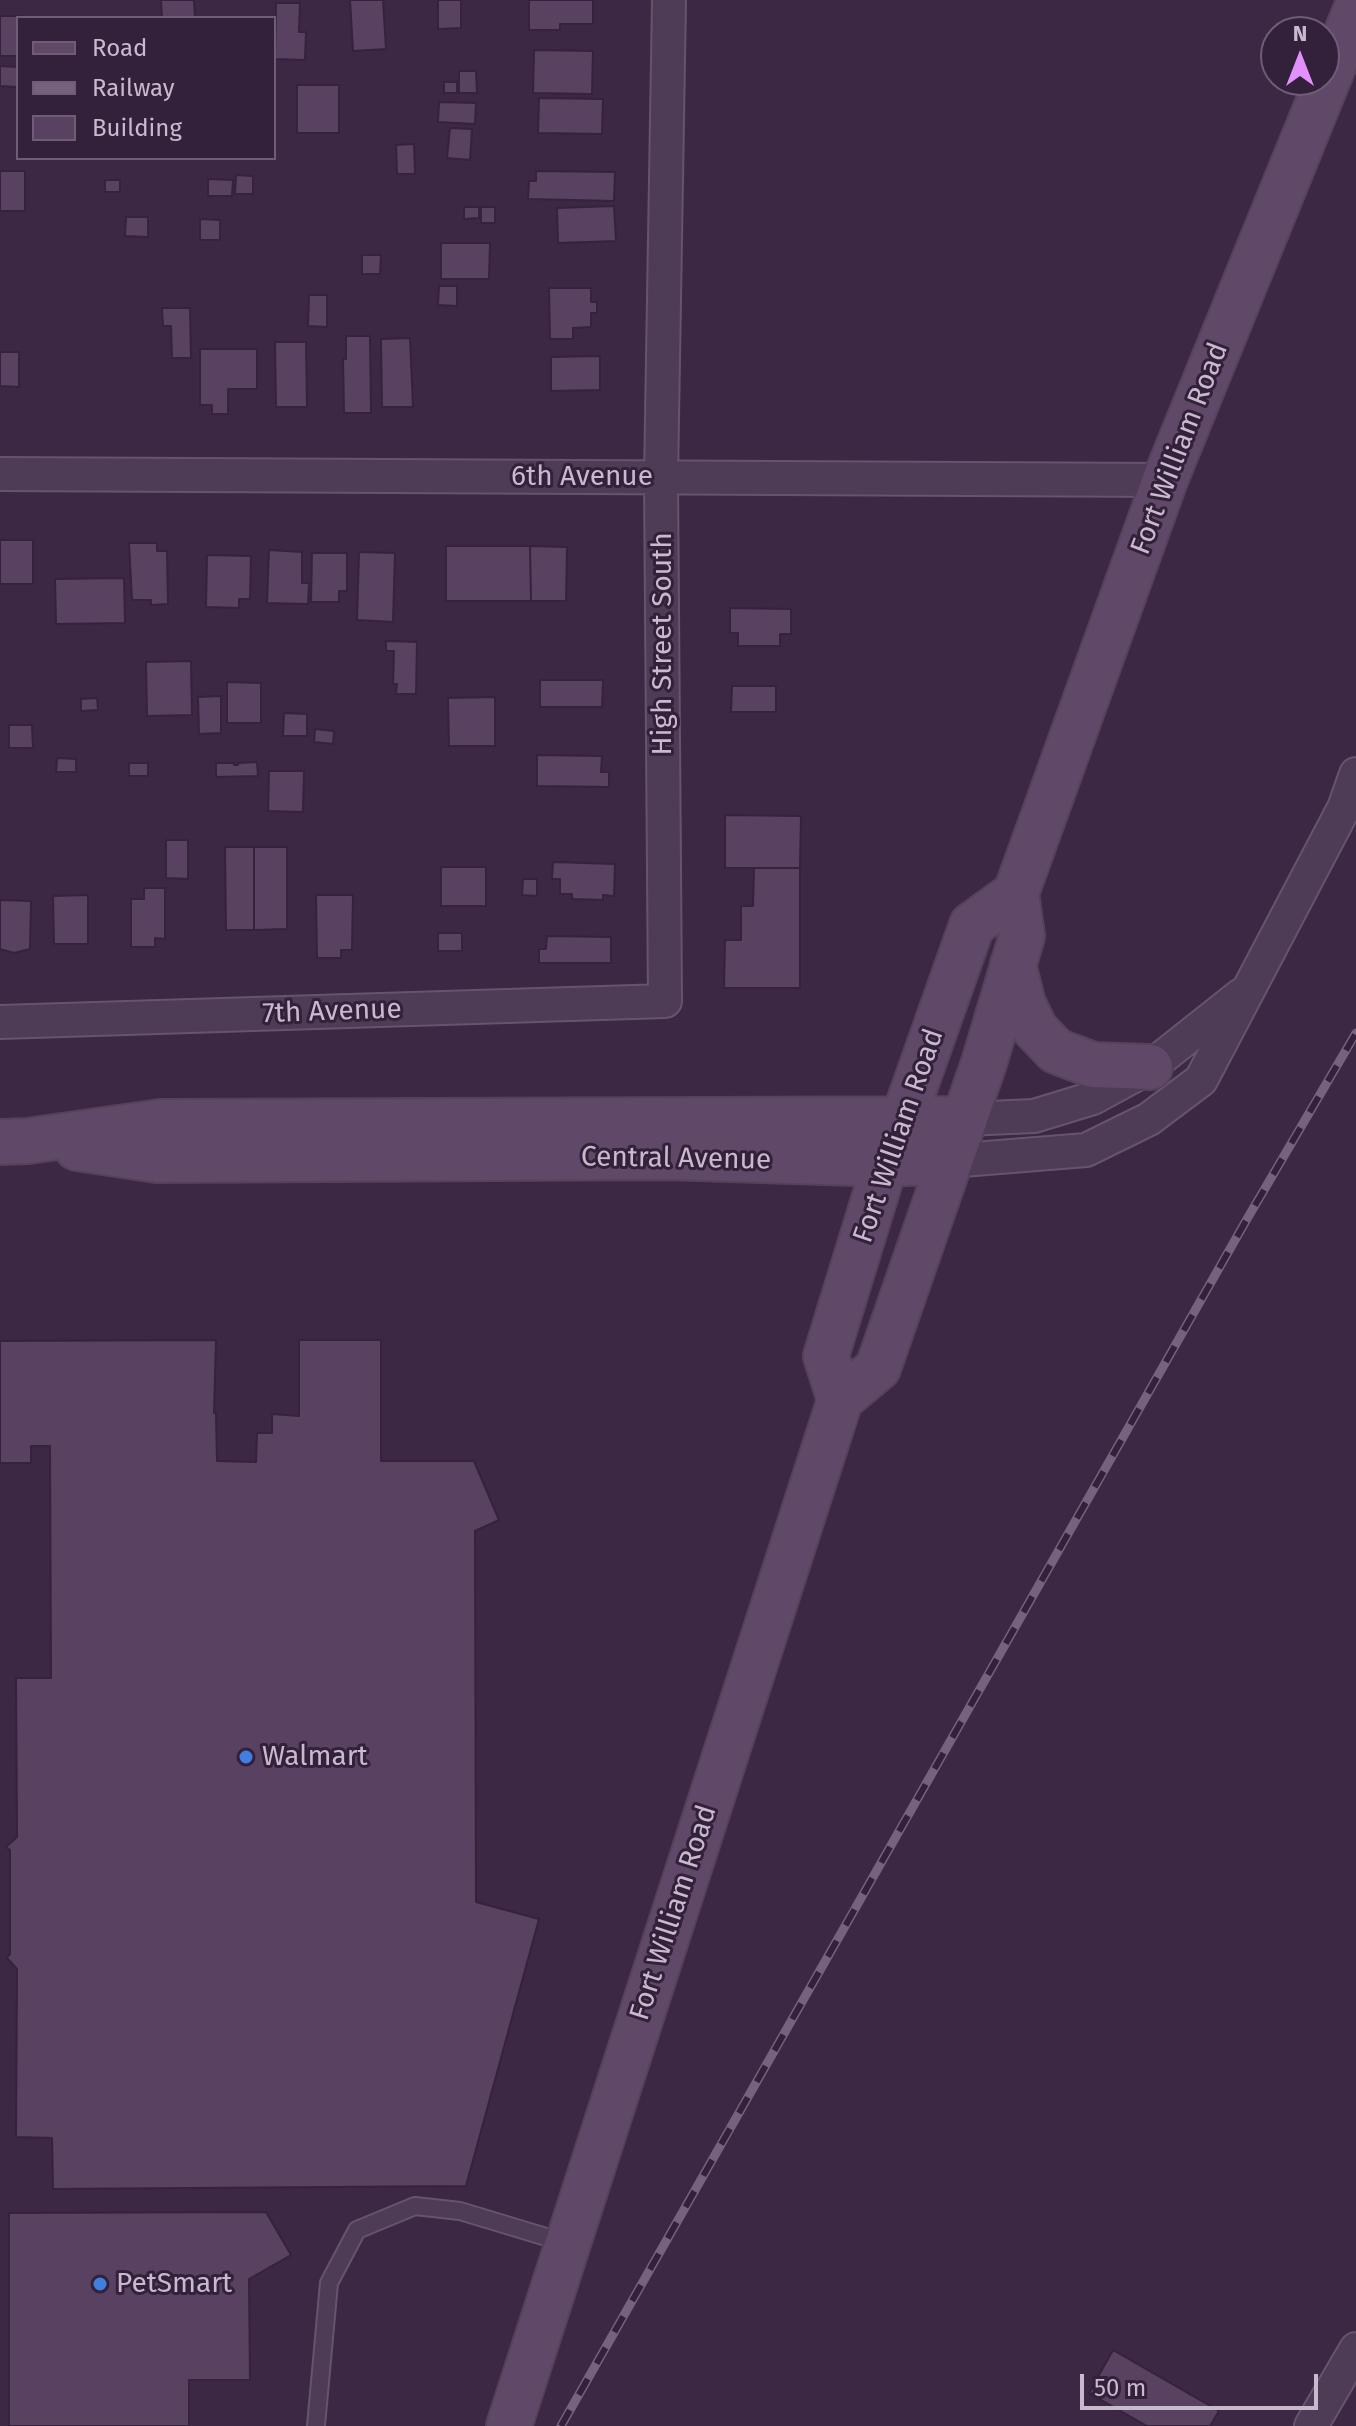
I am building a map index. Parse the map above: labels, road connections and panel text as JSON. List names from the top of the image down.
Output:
{
  "streets": {
    "main road": ["Fort William Road", "Central Avenue"],
    "street": ["6th Avenue", "High Street South", "7th Avenue"]
  },
  "crossings": [
    ["Fort William Road", "6th Avenue"],
    ["Fort William Road", "Central Avenue"],
    ["6th Avenue", "High Street South"],
    ["High Street South", "7th Avenue"]
  ],
  "places": ["Walmart", "PetSmart"],
  "legend": ["Road", "Railway", "Building"],
  "scale_bar": "50 m",
  "north": "top"
}
